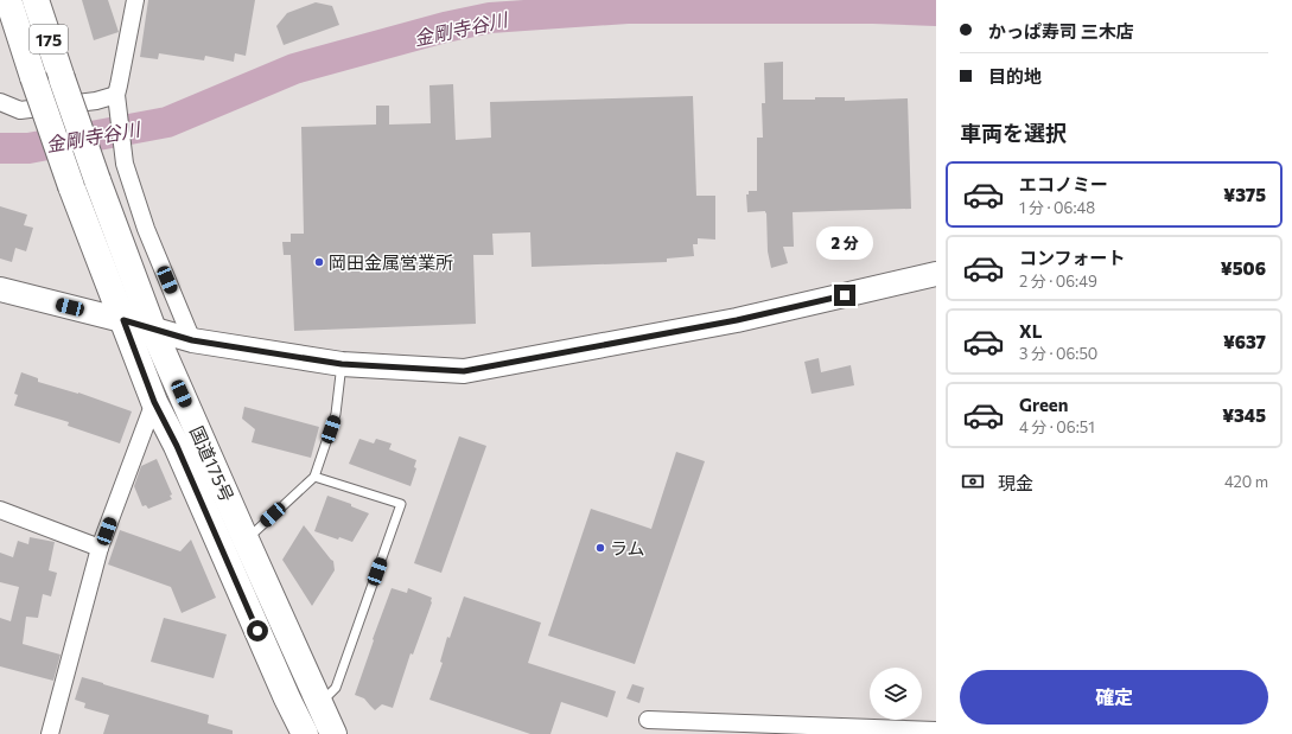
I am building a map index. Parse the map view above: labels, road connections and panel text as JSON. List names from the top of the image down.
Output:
{
  "streets": {
    "highway": ["175", "国道175号"]
  },
  "water": ["金剛寺谷川"],
  "places": ["岡田金属営業所", "ラム"],
  "page": {
    "banner": ["かっぱ寿司 三木店", "目的地"],
    "heading": "車両を選択",
    "list": [
      {
        "name": "エコノミー",
        "note": "1 分 · 06:48",
        "value": "¥375"
      },
      {
        "name": "コンフォート",
        "note": "2 分 · 06:49",
        "value": "¥506"
      },
      {
        "name": "XL",
        "note": "3 分 · 06:50",
        "value": "¥637"
      },
      {
        "name": "Green",
        "note": "4 分 · 06:51",
        "value": "¥345"
      }
    ],
    "bubble": "2 分",
    "pay": ["現金", "420 m"],
    "buttons": "確定"
  }
}
